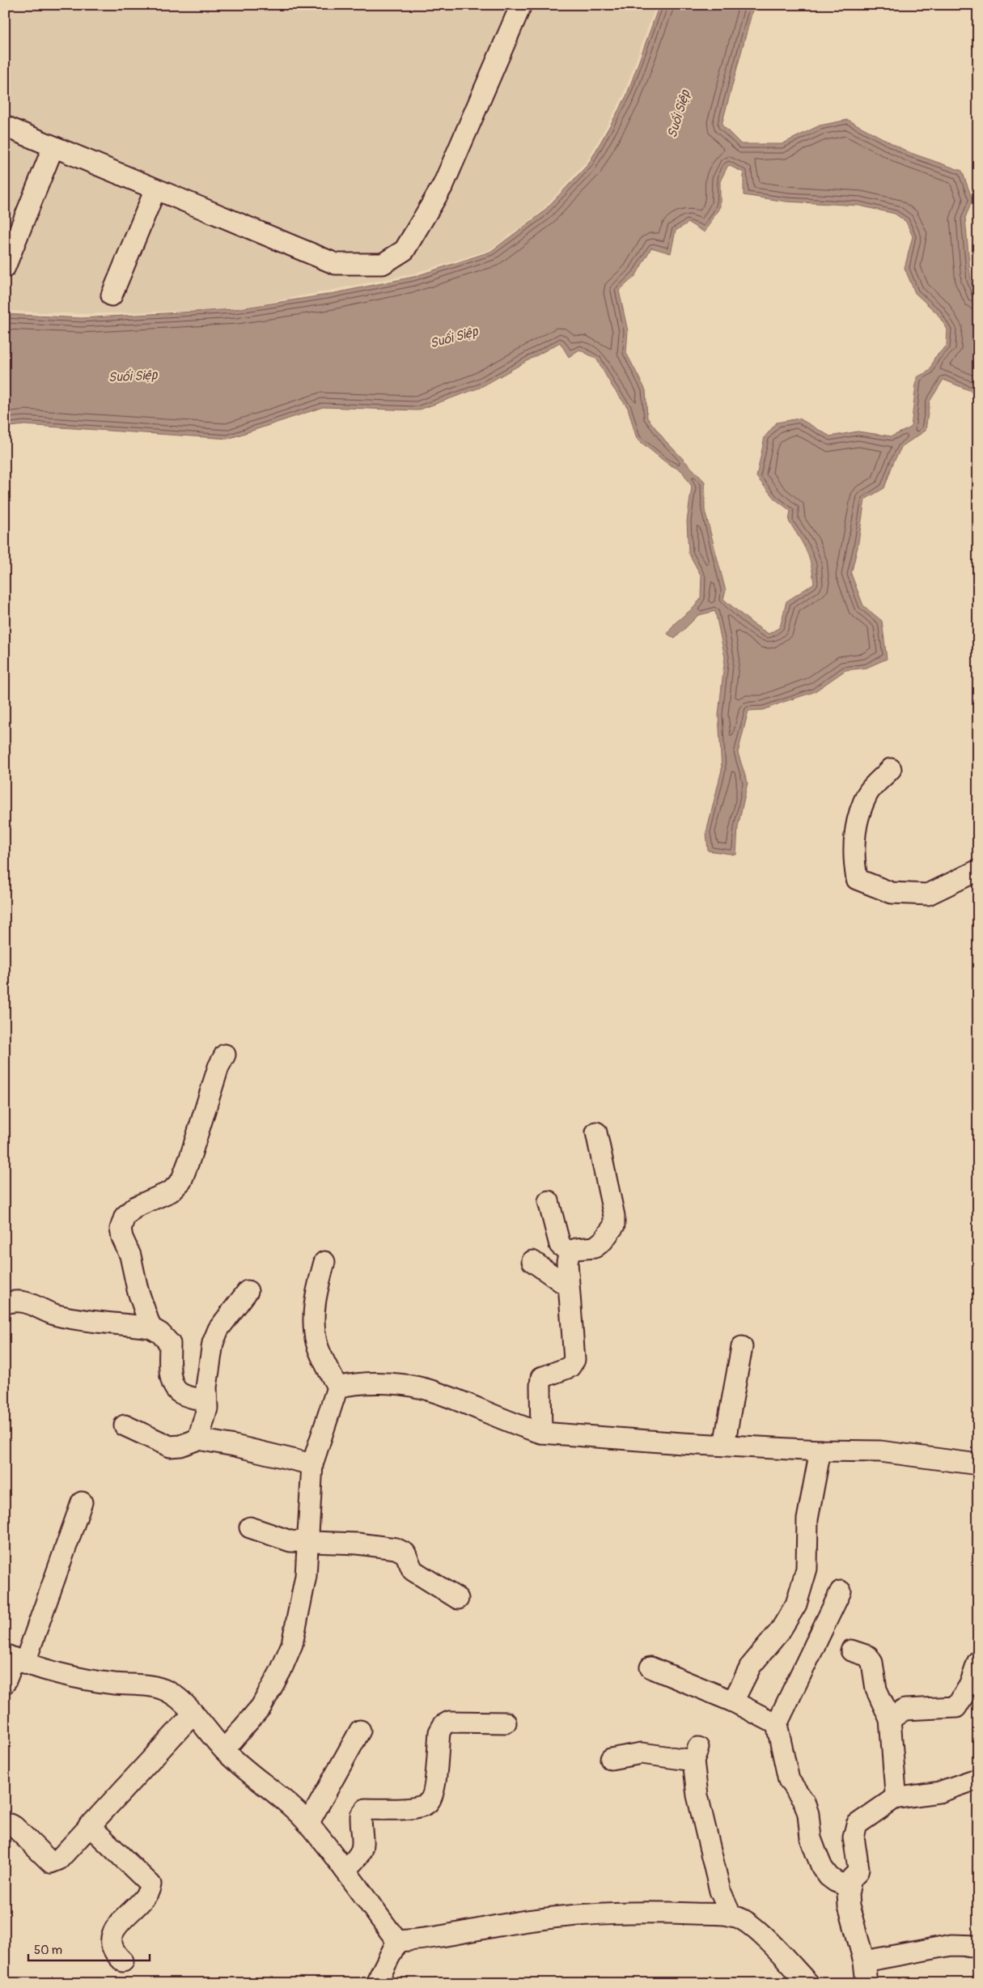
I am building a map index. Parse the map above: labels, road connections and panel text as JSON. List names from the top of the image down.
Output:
{
  "water": ["Suối Siệp"],
  "scale_bar": "50 m"
}
